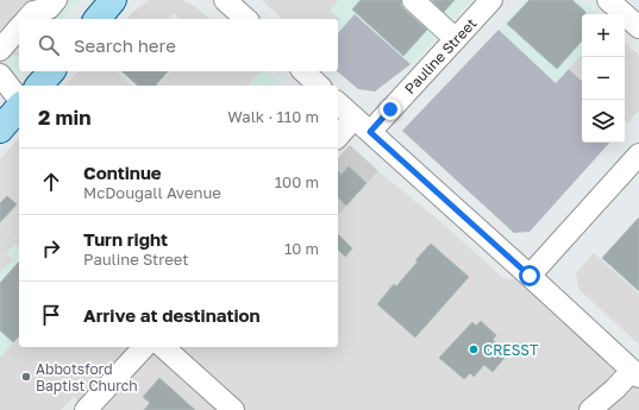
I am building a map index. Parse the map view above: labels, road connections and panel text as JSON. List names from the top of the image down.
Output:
{
  "streets": {
    "street": ["Pauline Street"]
  },
  "places": ["CRESST", "Abbotsford Baptist Church"],
  "page": {
    "map_buttons": ["+", "−"],
    "search": "Search here",
    "heading": ["2 min", "Walk · 110 m"],
    "list": [
      ["Continue", "McDougall Avenue", "100 m"],
      ["Turn right", "Pauline Street", "10 m"],
      "Arrive at destination"
    ]
  }
}
